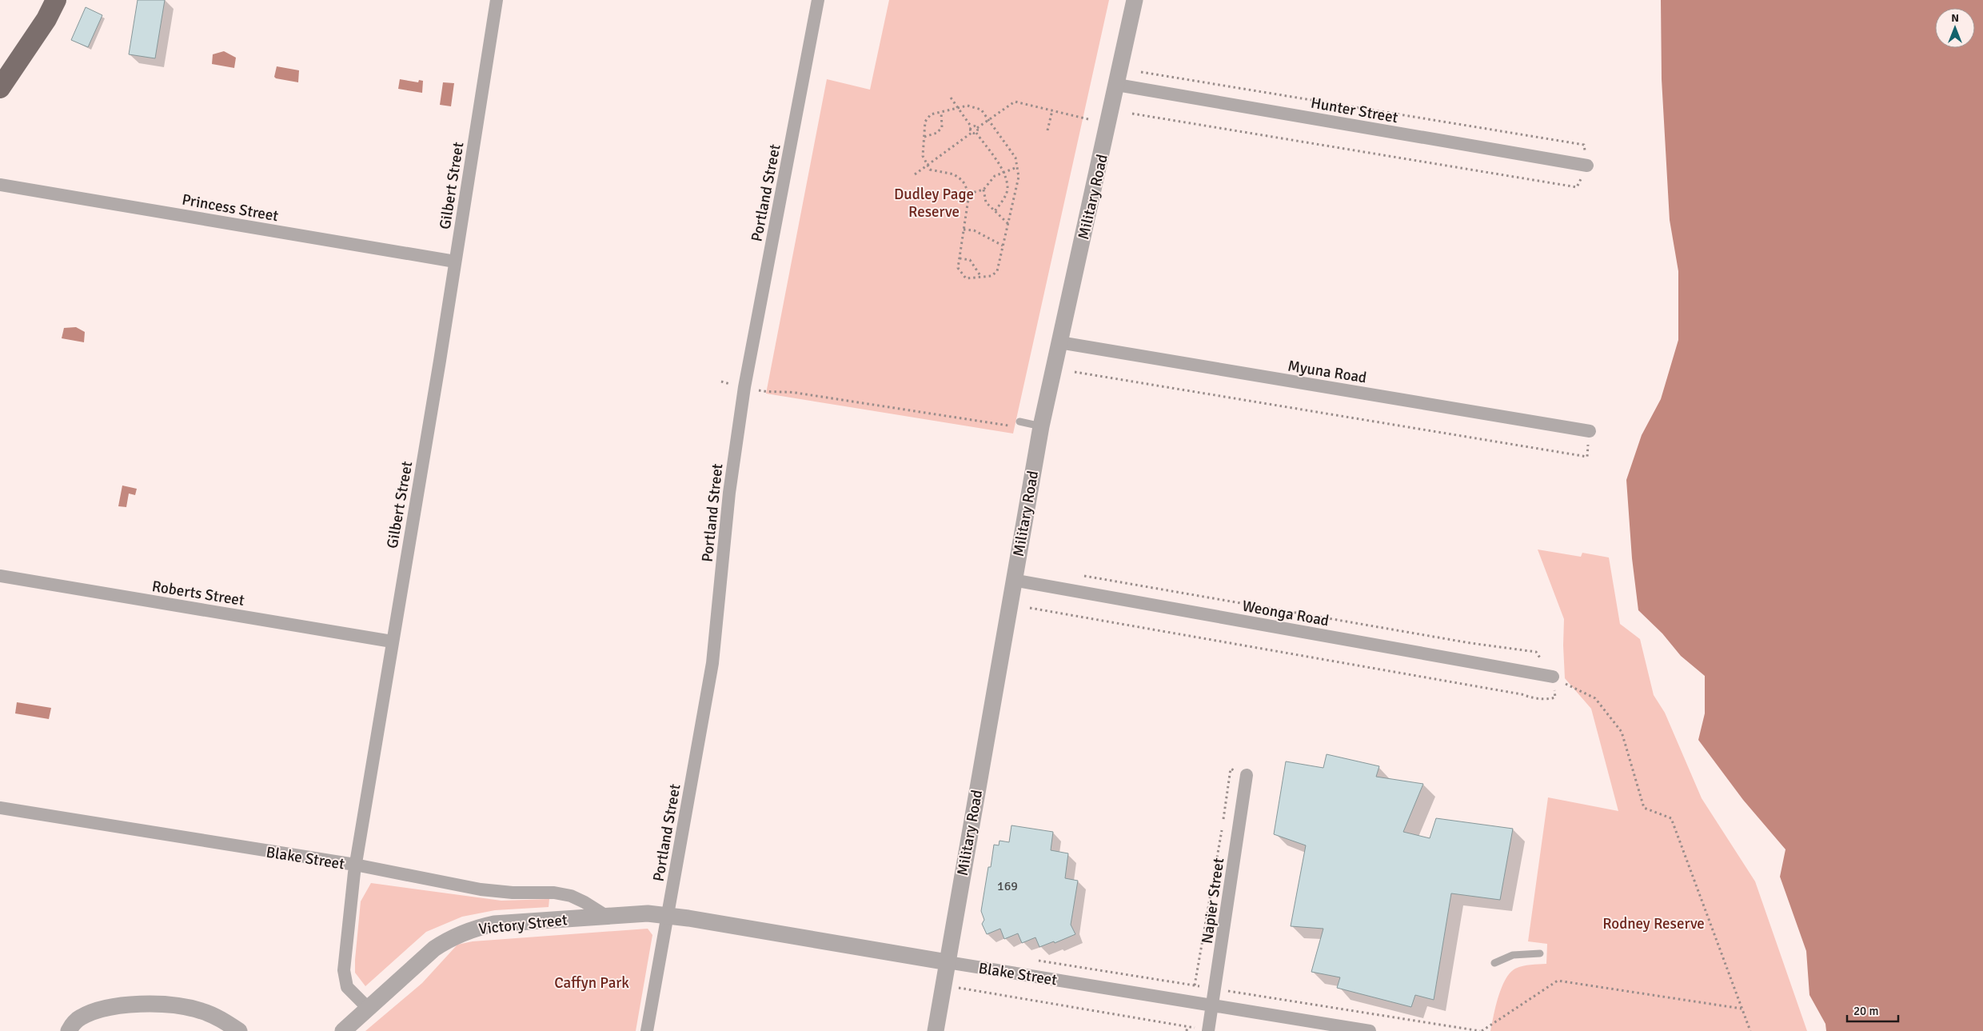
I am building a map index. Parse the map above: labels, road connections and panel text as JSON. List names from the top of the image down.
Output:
{
  "streets": {
    "street": [
      "Hunter Street",
      "Gilbert Street",
      "Portland Street",
      "Military Road",
      "Princess Street",
      "Myuna Road",
      "Roberts Street",
      "Weonga Road",
      "Blake Street",
      "Napier Street",
      "Victory Street"
    ]
  },
  "crossings": [
    ["Hunter Street", "Military Road"],
    ["Gilbert Street", "Princess Street"],
    ["Gilbert Street", "Roberts Street"],
    ["Gilbert Street", "Blake Street"],
    ["Gilbert Street", "Victory Street"],
    ["Portland Street", "Blake Street"],
    ["Portland Street", "Victory Street"],
    ["Military Road", "Myuna Road"],
    ["Military Road", "Weonga Road"],
    ["Military Road", "Blake Street"],
    ["Blake Street", "Napier Street"],
    ["Blake Street", "Victory Street"]
  ],
  "parks": ["Dudley Page Reserve", "Rodney Reserve", "Caffyn Park"],
  "house_numbers": ["169"],
  "scale_bar": "20 m",
  "north": "top"
}
